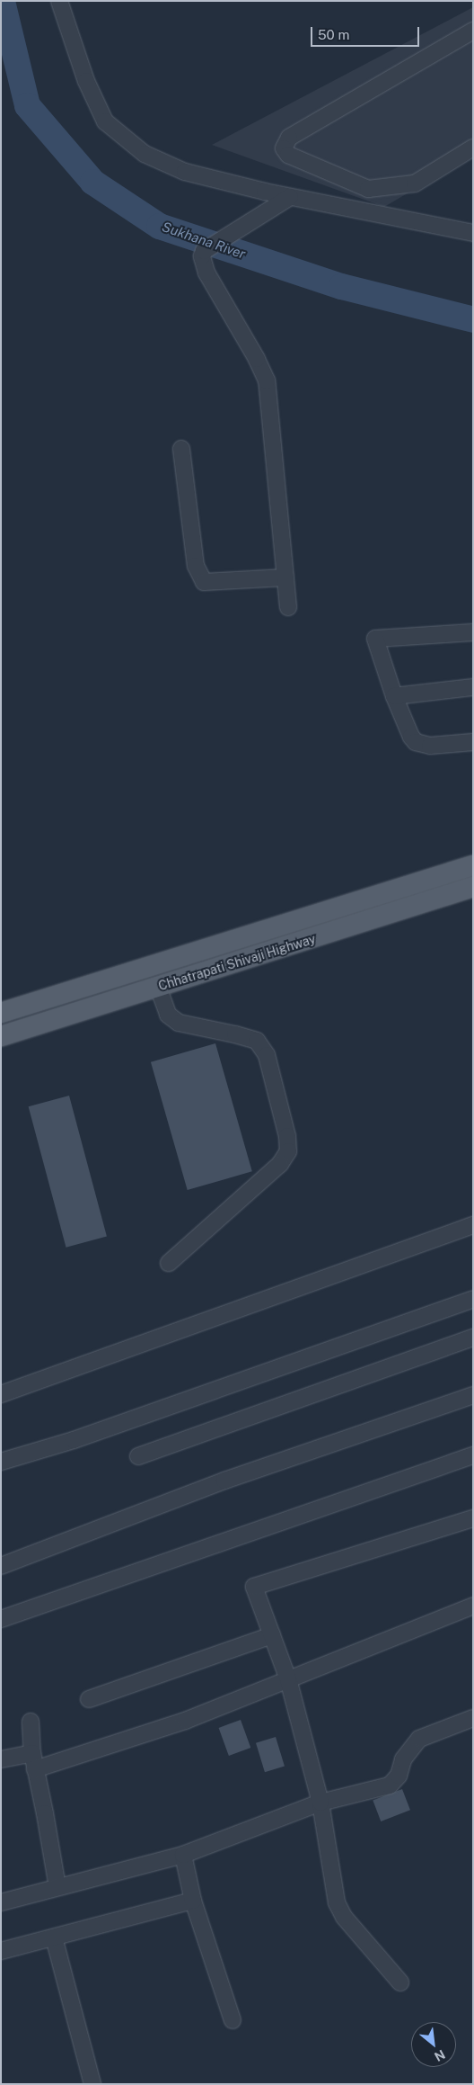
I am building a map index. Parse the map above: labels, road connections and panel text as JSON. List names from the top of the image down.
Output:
{
  "streets": {
    "main road": ["Chhatrapati Shivaji Highway"]
  },
  "water": ["Sukhana River"],
  "scale_bar": "50 m",
  "north": "bottom right"
}
